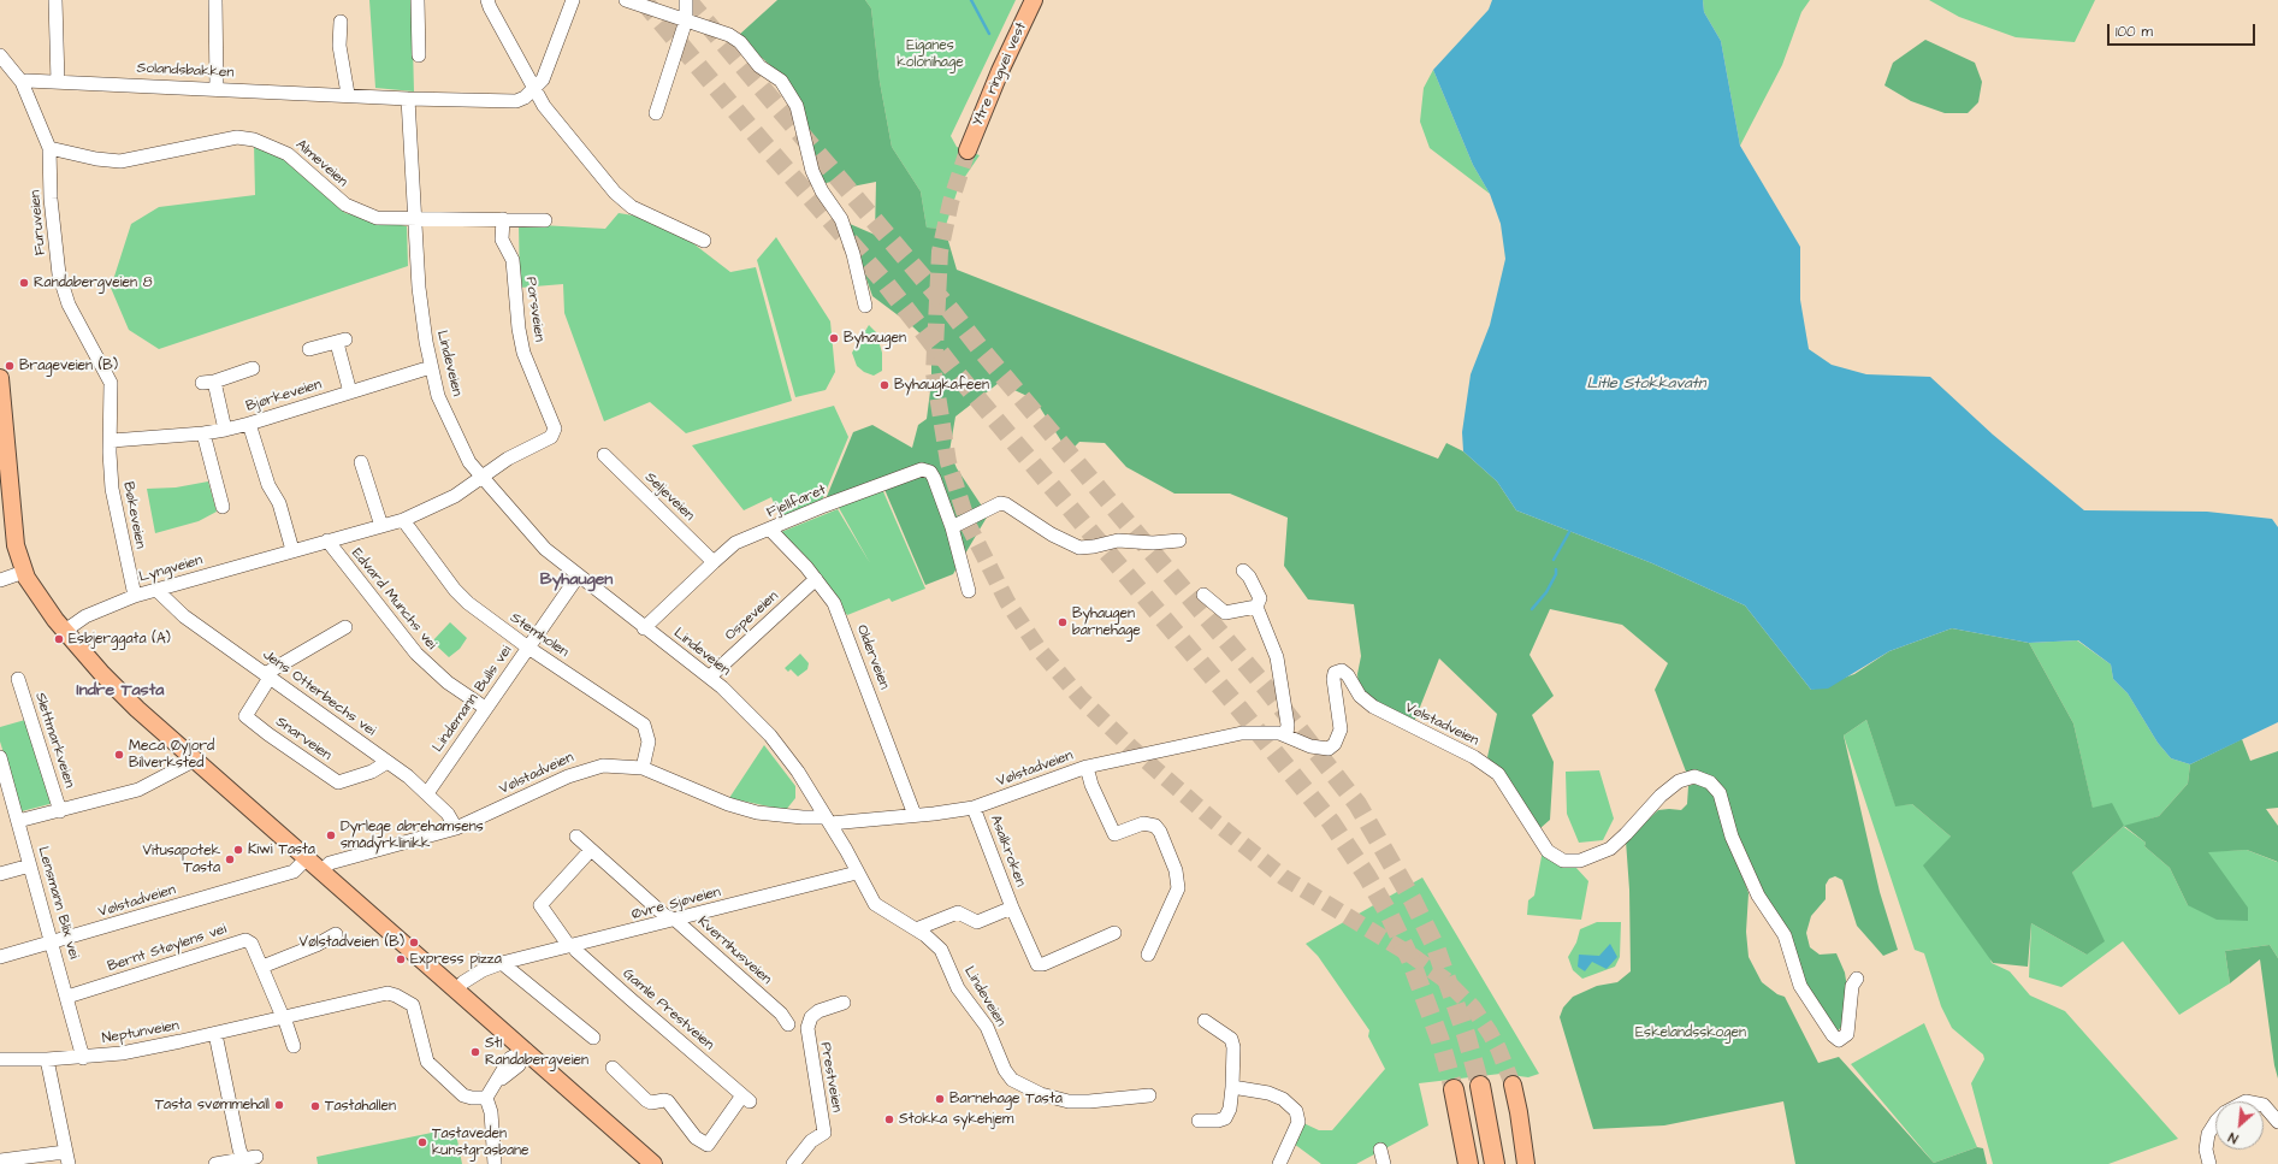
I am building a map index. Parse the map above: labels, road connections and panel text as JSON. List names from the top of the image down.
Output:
{
  "streets": {
    "main road": ["Ytre ringvei vest"],
    "street": [
      "Solandsbakken",
      "Almeveien",
      "Furuveien",
      "Porsveien",
      "Lindeveien",
      "Bjørkeveien",
      "Seljeveien",
      "Fjellfaret",
      "Bøkeveien",
      "Lyngveien",
      "Edvard Munchs vei",
      "Ospeveien",
      "Stemholen",
      "Olderveien",
      "Jens Otterbechs vei",
      "Lindemann Bulls vei",
      "Vølstadveien",
      "Snarveien",
      "Slettmarkveien",
      "Asalkroken",
      "Lensmann Blix vei",
      "Øvre Sjøveien",
      "Bernt Støylens vei",
      "Kvernhusveien",
      "Gamle Prestveien",
      "Neptunveien",
      "Prestveien"
    ]
  },
  "crossings": [
    ["Solandsbakken", "Furuveien"],
    ["Solandsbakken", "Lindeveien"],
    ["Almeveien", "Furuveien"],
    ["Almeveien", "Porsveien"],
    ["Almeveien", "Lindeveien"],
    ["Furuveien", "Bjørkeveien"],
    ["Furuveien", "Bøkeveien"],
    ["Porsveien", "Lyngveien"],
    ["Lindeveien", "Bjørkeveien"],
    ["Lindeveien", "Fjellfaret"],
    ["Lindeveien", "Lyngveien"],
    ["Lindeveien", "Ospeveien"],
    ["Lindeveien", "Lindemann Bulls vei"],
    ["Lindeveien", "Vølstadveien"],
    ["Lindeveien", "Asalkroken"],
    ["Lindeveien", "Øvre Sjøveien"],
    ["Bjørkeveien", "Bøkeveien"],
    ["Seljeveien", "Fjellfaret"],
    ["Fjellfaret", "Olderveien"],
    ["Bøkeveien", "Lyngveien"],
    ["Lyngveien", "Edvard Munchs vei"],
    ["Lyngveien", "Stemholen"],
    ["Lyngveien", "Jens Otterbechs vei"],
    ["Edvard Munchs vei", "Lindemann Bulls vei"],
    ["Ospeveien", "Olderveien"],
    ["Stemholen", "Lindemann Bulls vei"],
    ["Stemholen", "Vølstadveien"],
    ["Olderveien", "Vølstadveien"],
    ["Jens Otterbechs vei", "Lindemann Bulls vei"],
    ["Jens Otterbechs vei", "Vølstadveien"],
    ["Jens Otterbechs vei", "Snarveien"],
    ["Vølstadveien", "Asalkroken"],
    ["Vølstadveien", "Lensmann Blix vei"],
    ["Slettmarkveien", "Lensmann Blix vei"],
    ["Lensmann Blix vei", "Bernt Støylens vei"],
    ["Lensmann Blix vei", "Neptunveien"],
    ["Øvre Sjøveien", "Kvernhusveien"],
    ["Øvre Sjøveien", "Gamle Prestveien"],
    ["Bernt Støylens vei", "Neptunveien"],
    ["Kvernhusveien", "Gamle Prestveien"]
  ],
  "districts": ["Byhaugen", "Indre Tasta"],
  "water": ["Litle Stokkavatn"],
  "parks": ["Eiganes kolonihage", "Eskelandsskogen"],
  "places": [
    "Randabergveien 8",
    "Byhaugen",
    "Brageveien (B)",
    "Byhaugkafeen",
    "Byhaugen barnehage",
    "Esbjerggata (A)",
    "Meca Øyjord Bilverksted",
    "Dyrlege abrehamsens smådyrklinikk",
    "Kiwi Tasta",
    "Vitusapotek Tasta",
    "Vølstadveien (B)",
    "Express pizza",
    "St1 Randabergveien",
    "Barnehage Tasta",
    "Tasta svømmehall",
    "Tastahallen",
    "Stokka sykehjem",
    "Tastaveden kunstgrasbane"
  ],
  "scale_bar": "100 m",
  "north": "bottom left"
}
